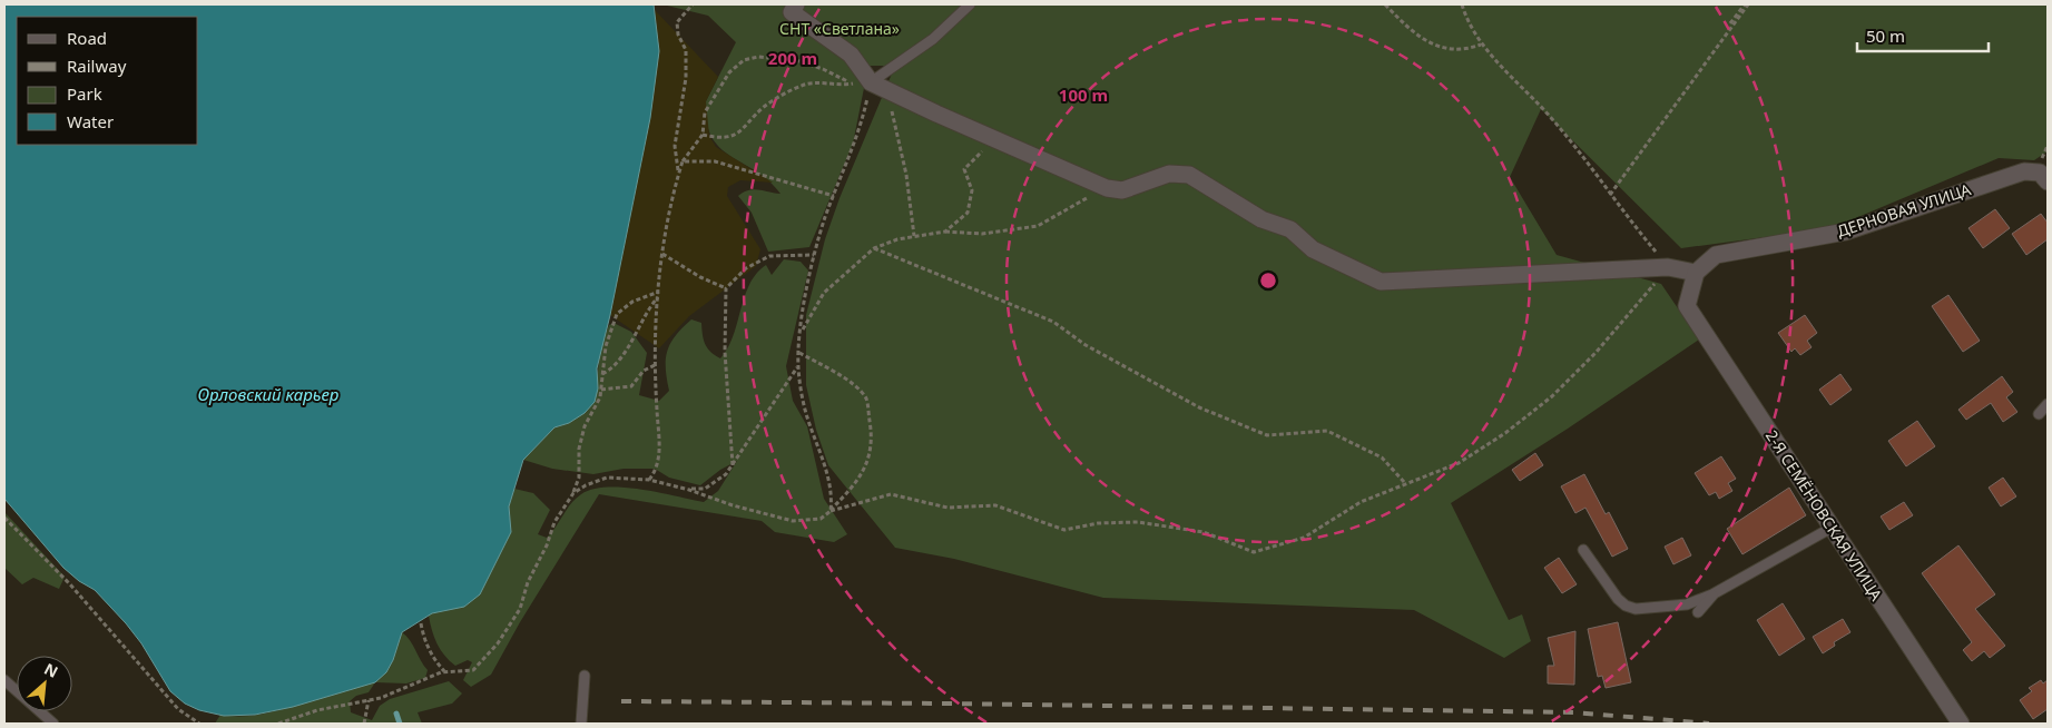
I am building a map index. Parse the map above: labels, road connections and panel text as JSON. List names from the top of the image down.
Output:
{
  "streets": {
    "street": ["ДЕРНОВАЯ УЛИЦА", "2-Я СЕМЁНОВСКАЯ УЛИЦА"]
  },
  "crossings": [
    ["ДЕРНОВАЯ УЛИЦА", "2-Я СЕМЁНОВСКАЯ УЛИЦА"]
  ],
  "water": ["Орловский карьер"],
  "parks": ["СНТ «Светлана»"],
  "legend": [
    "Road",
    "Railway",
    "Park",
    "Water"
  ],
  "scale_bar": "50 m",
  "north": "top right",
  "rings": ["200 m", "100 m"]
}
